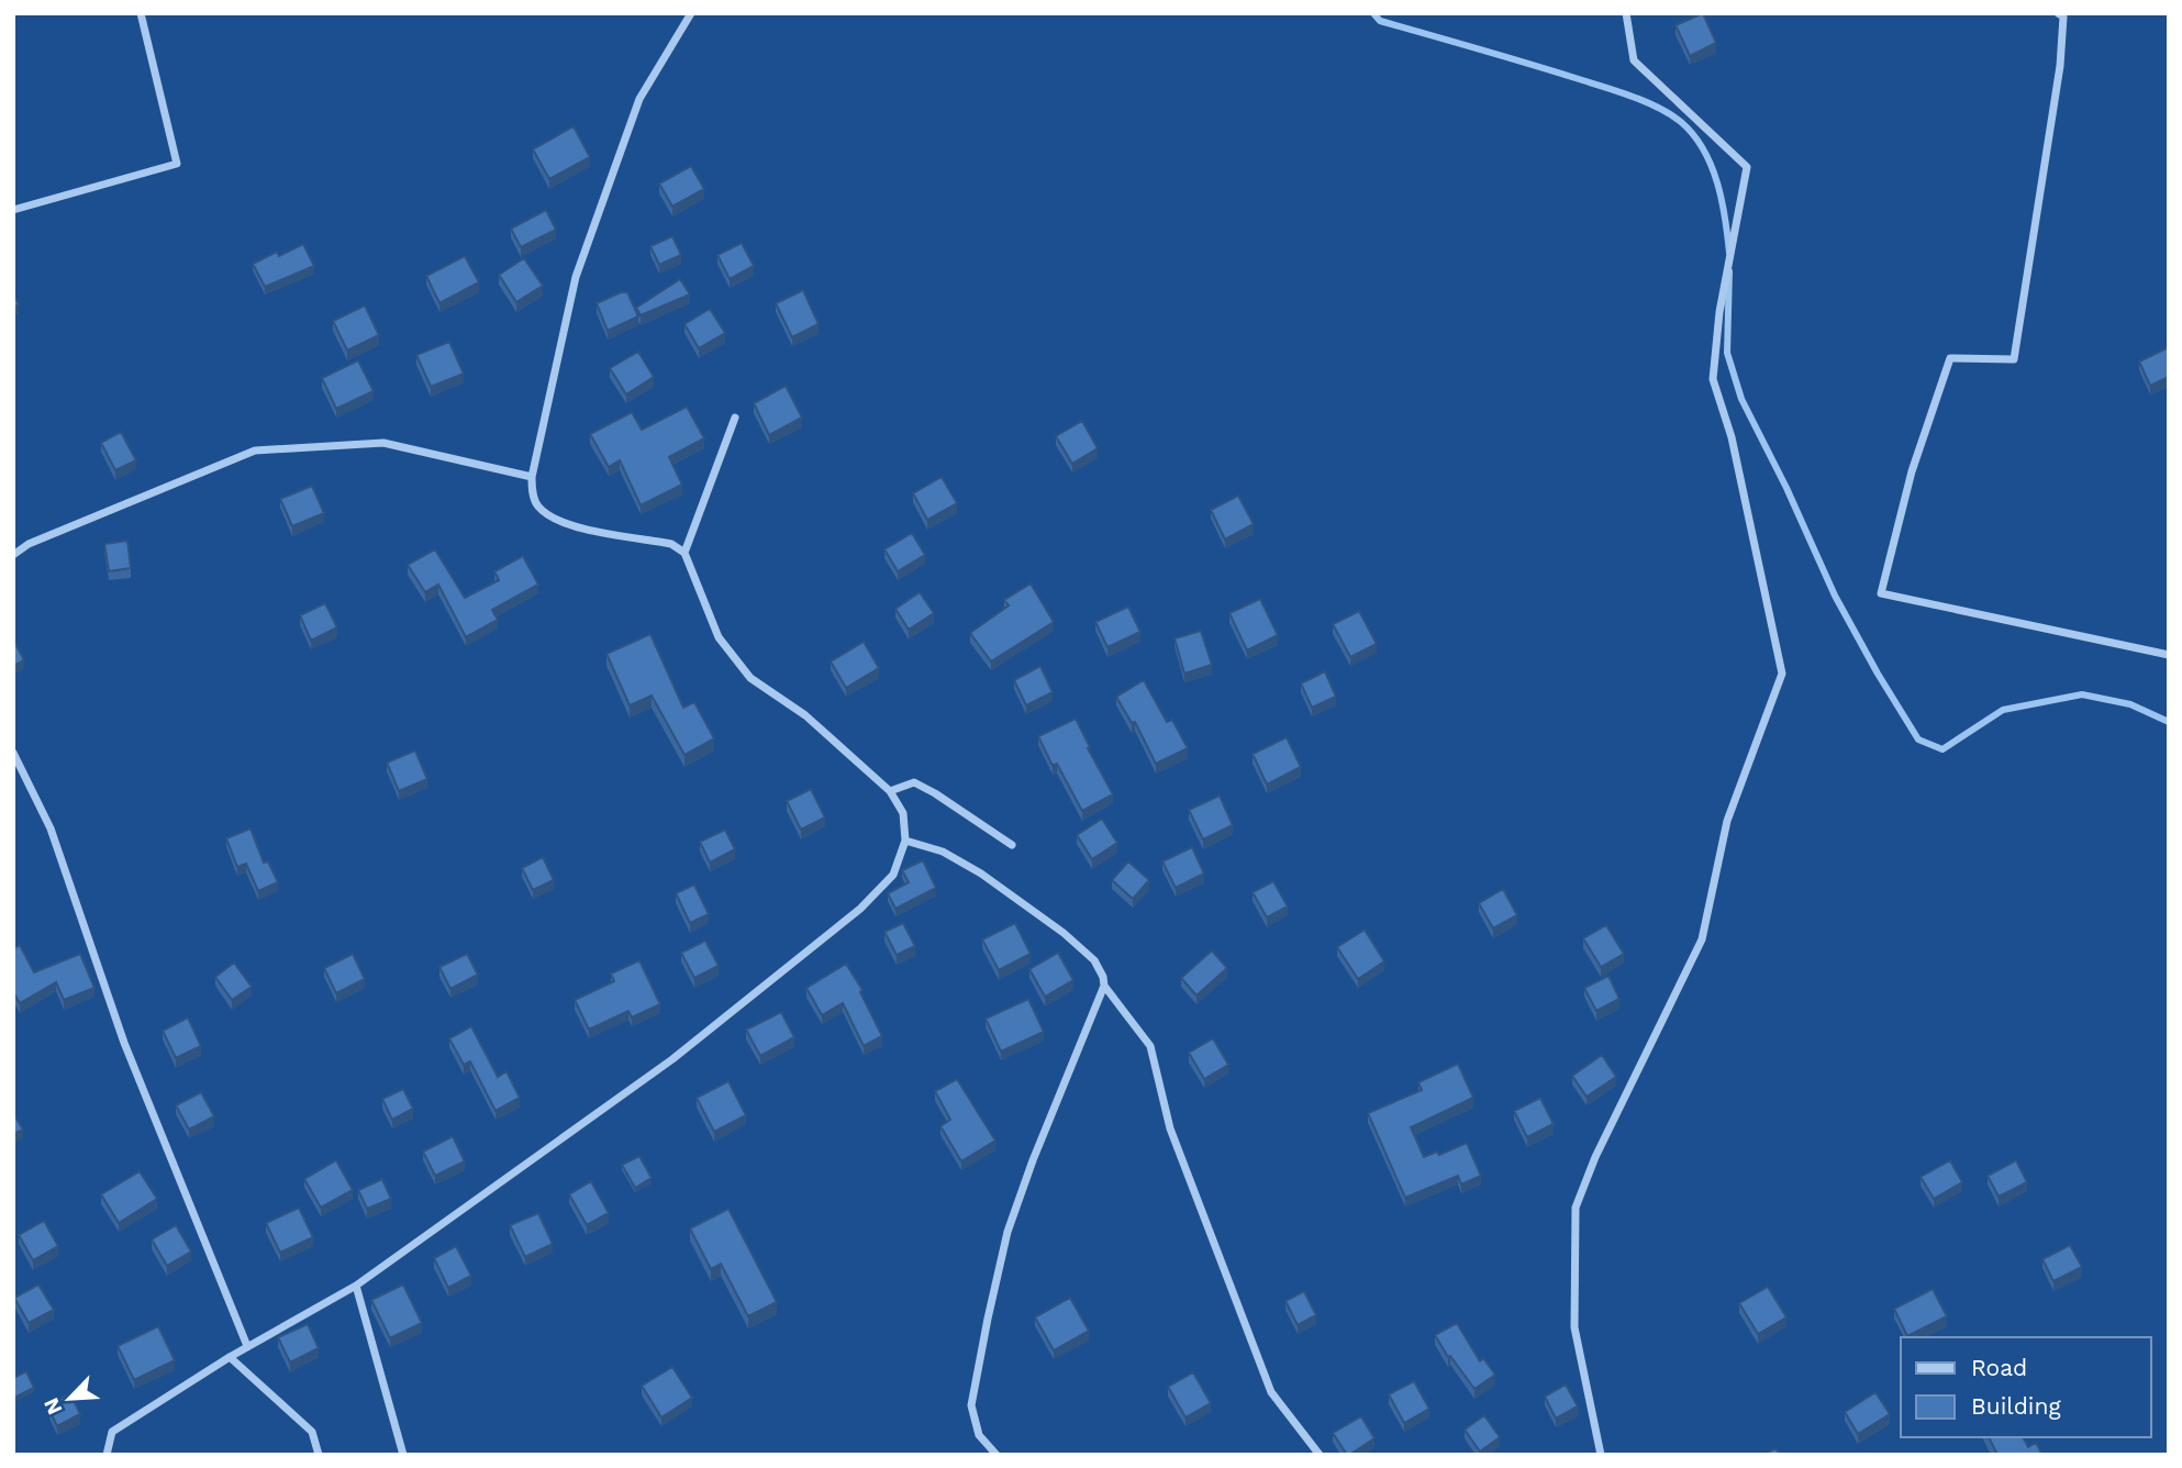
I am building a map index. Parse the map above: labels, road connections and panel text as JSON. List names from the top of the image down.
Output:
{
  "legend": ["Road", "Building"],
  "north": "bottom left"
}
